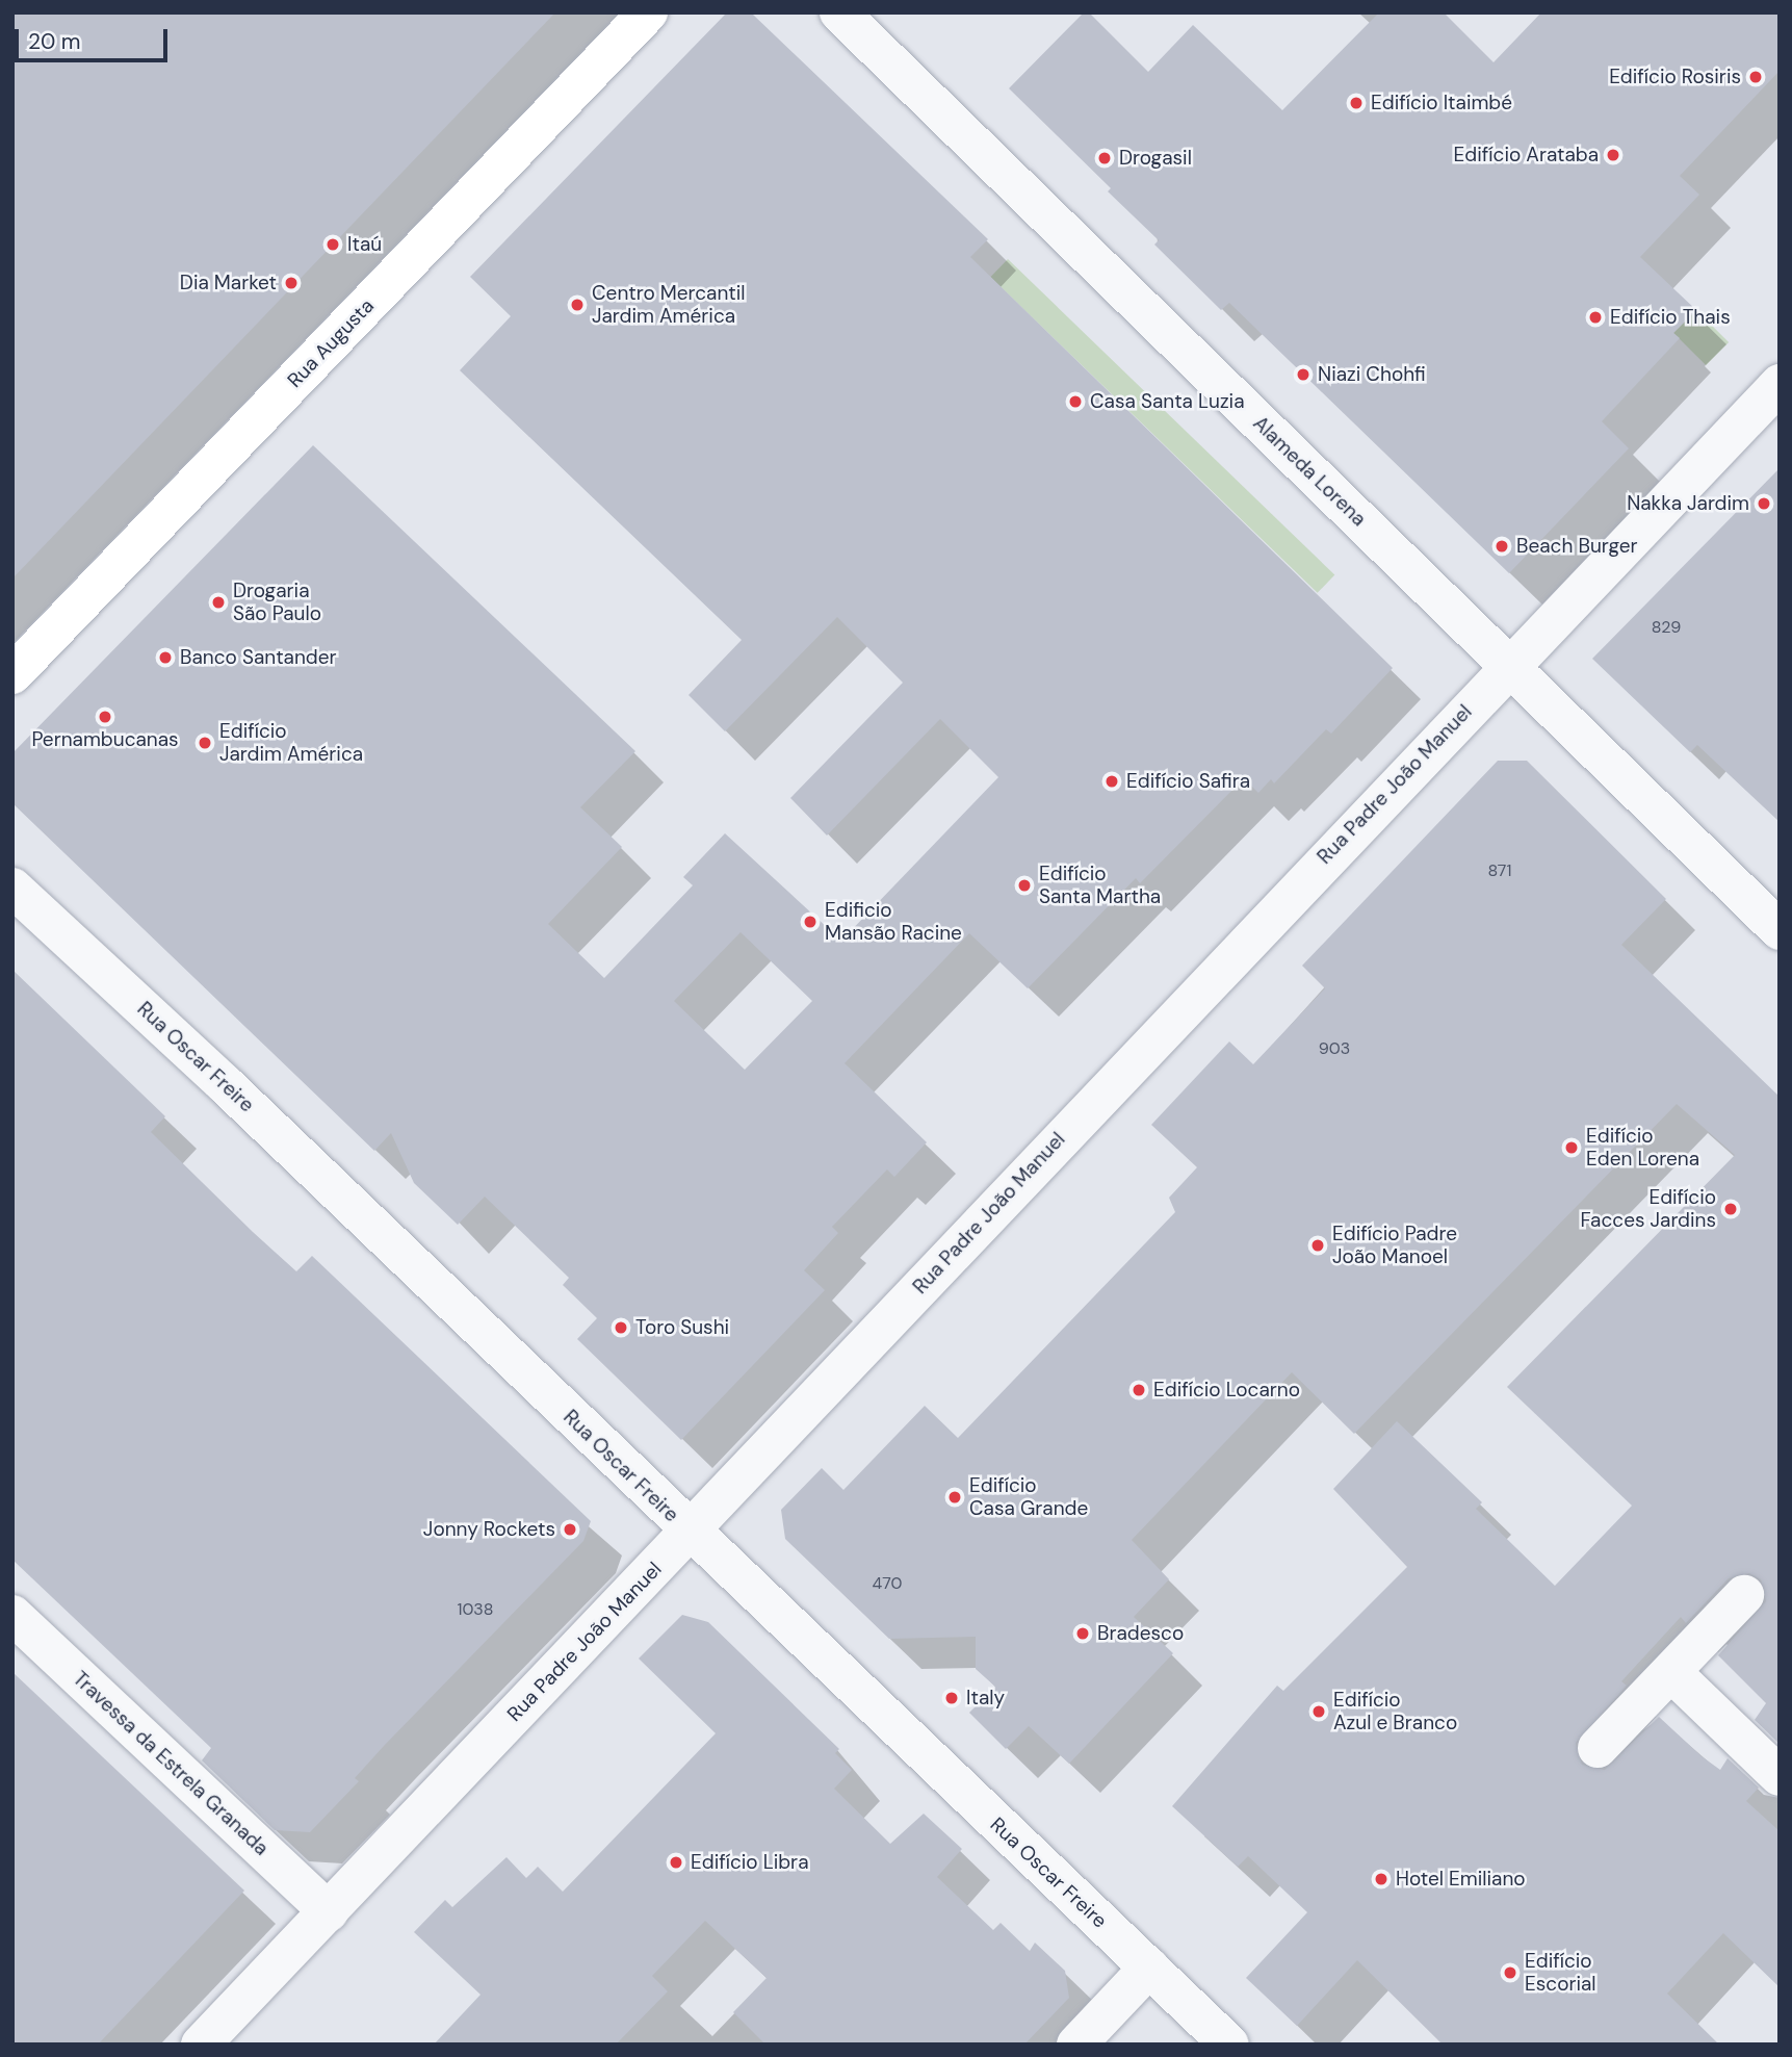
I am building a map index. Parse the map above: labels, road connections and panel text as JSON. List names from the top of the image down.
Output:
{
  "streets": {
    "main road": ["Rua Augusta"],
    "street": [
      "Alameda Lorena",
      "Rua Padre João Manuel",
      "Rua Oscar Freire",
      "Travessa da Estrela Granada"
    ]
  },
  "crossings": [
    ["Alameda Lorena", "Rua Padre João Manuel"],
    ["Rua Padre João Manuel", "Rua Oscar Freire"],
    ["Rua Padre João Manuel", "Travessa da Estrela Granada"]
  ],
  "places": [
    "Edifício Rosiris",
    "Edifício Itaimbé",
    "Edifício Arataba",
    "Drogasil",
    "Itaú",
    "Dia Market",
    "Centro Mercantil Jardim América",
    "Edifício Thais",
    "Niazi Chohfi",
    "Casa Santa Luzia",
    "Nakka Jardim",
    "Beach Burger",
    "Drogaria São Paulo",
    "Banco Santander",
    "Pernambucanas",
    "Edifício Jardim América",
    "Edifício Safira",
    "Edifício Santa Martha",
    "Edificio Mansão Racine",
    "Edifício Eden Lorena",
    "Edifício Facces Jardins",
    "Edifício Padre João Manoel",
    "Toro Sushi",
    "Edifício Locarno",
    "Edifício Casa Grande",
    "Jonny Rockets",
    "Bradesco",
    "Italy",
    "Edifício Azul e Branco",
    "Edifício Libra",
    "Hotel Emiliano",
    "Edifício Escorial"
  ],
  "house_numbers": [
    "829",
    "871",
    "903",
    "470",
    "1038"
  ],
  "scale_bar": "20 m"
}
